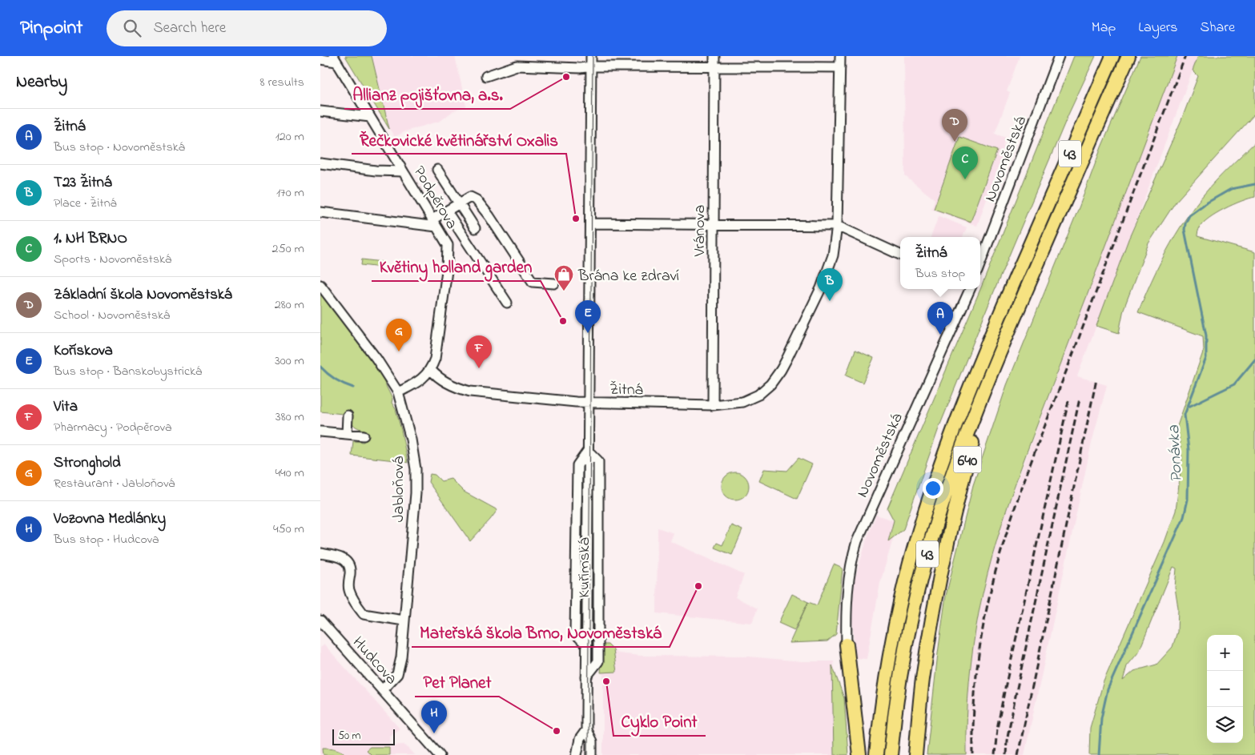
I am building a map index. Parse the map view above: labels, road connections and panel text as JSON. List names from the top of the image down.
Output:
{
  "streets": {
    "highway": ["43", "640"],
    "street": [
      "Novoměstská",
      "Podpěrova",
      "Vránova",
      "Žitná",
      "Jabloňová",
      "Kuřimská",
      "Hudcova"
    ]
  },
  "crossings": [
    ["43", "640"],
    ["Vránova", "Žitná"],
    ["Žitná", "Kuřimská"],
    ["Jabloňová", "Hudcova"]
  ],
  "water": ["Ponávka"],
  "places": {
    "other": [
      "Allianz pojišťovna, a.s.",
      "Řečkovické květinářství Oxalis",
      "Květiny holland garden",
      "Mateřská škola Brno, Novoměstská",
      "Cyklo Point",
      "Pet Planet"
    ],
    "shop": ["Brána ke zdraví"]
  },
  "scale_bar": "50 m",
  "page": {
    "header": "Pinpoint",
    "search": "Search here",
    "nav": ["Map", "Layers", "Share"],
    "heading": ["Nearby", "8 results"],
    "list": [
      {
        "mark": "A",
        "name": "Žitná",
        "note": "Bus stop · Novoměstská",
        "value": "120 m"
      },
      {
        "mark": "B",
        "name": "T23 Žitná",
        "note": "Place · Žitná",
        "value": "170 m"
      },
      {
        "mark": "C",
        "name": "1. NH BRNO",
        "note": "Sports · Novoměstská",
        "value": "250 m"
      },
      {
        "mark": "D",
        "name": "Základní škola Novoměstská",
        "note": "School · Novoměstská",
        "value": "280 m"
      },
      {
        "mark": "E",
        "name": "Kořískova",
        "note": "Bus stop · Banskobystrická",
        "value": "300 m"
      },
      {
        "mark": "F",
        "name": "Vita",
        "note": "Pharmacy · Podpěrova",
        "value": "380 m"
      },
      {
        "mark": "G",
        "name": "Stronghold",
        "note": "Restaurant · Jabloňová",
        "value": "440 m"
      },
      {
        "mark": "H",
        "name": "Vozovna Medlánky",
        "note": "Bus stop · Hudcova",
        "value": "450 m"
      }
    ],
    "pins": [
      "D",
      "C",
      "B",
      "E",
      "A",
      "G",
      "F",
      "H"
    ],
    "popup": ["Žitná", "Bus stop"],
    "map_buttons": ["+", "−"],
    "scale": "50 m"
  }
}
